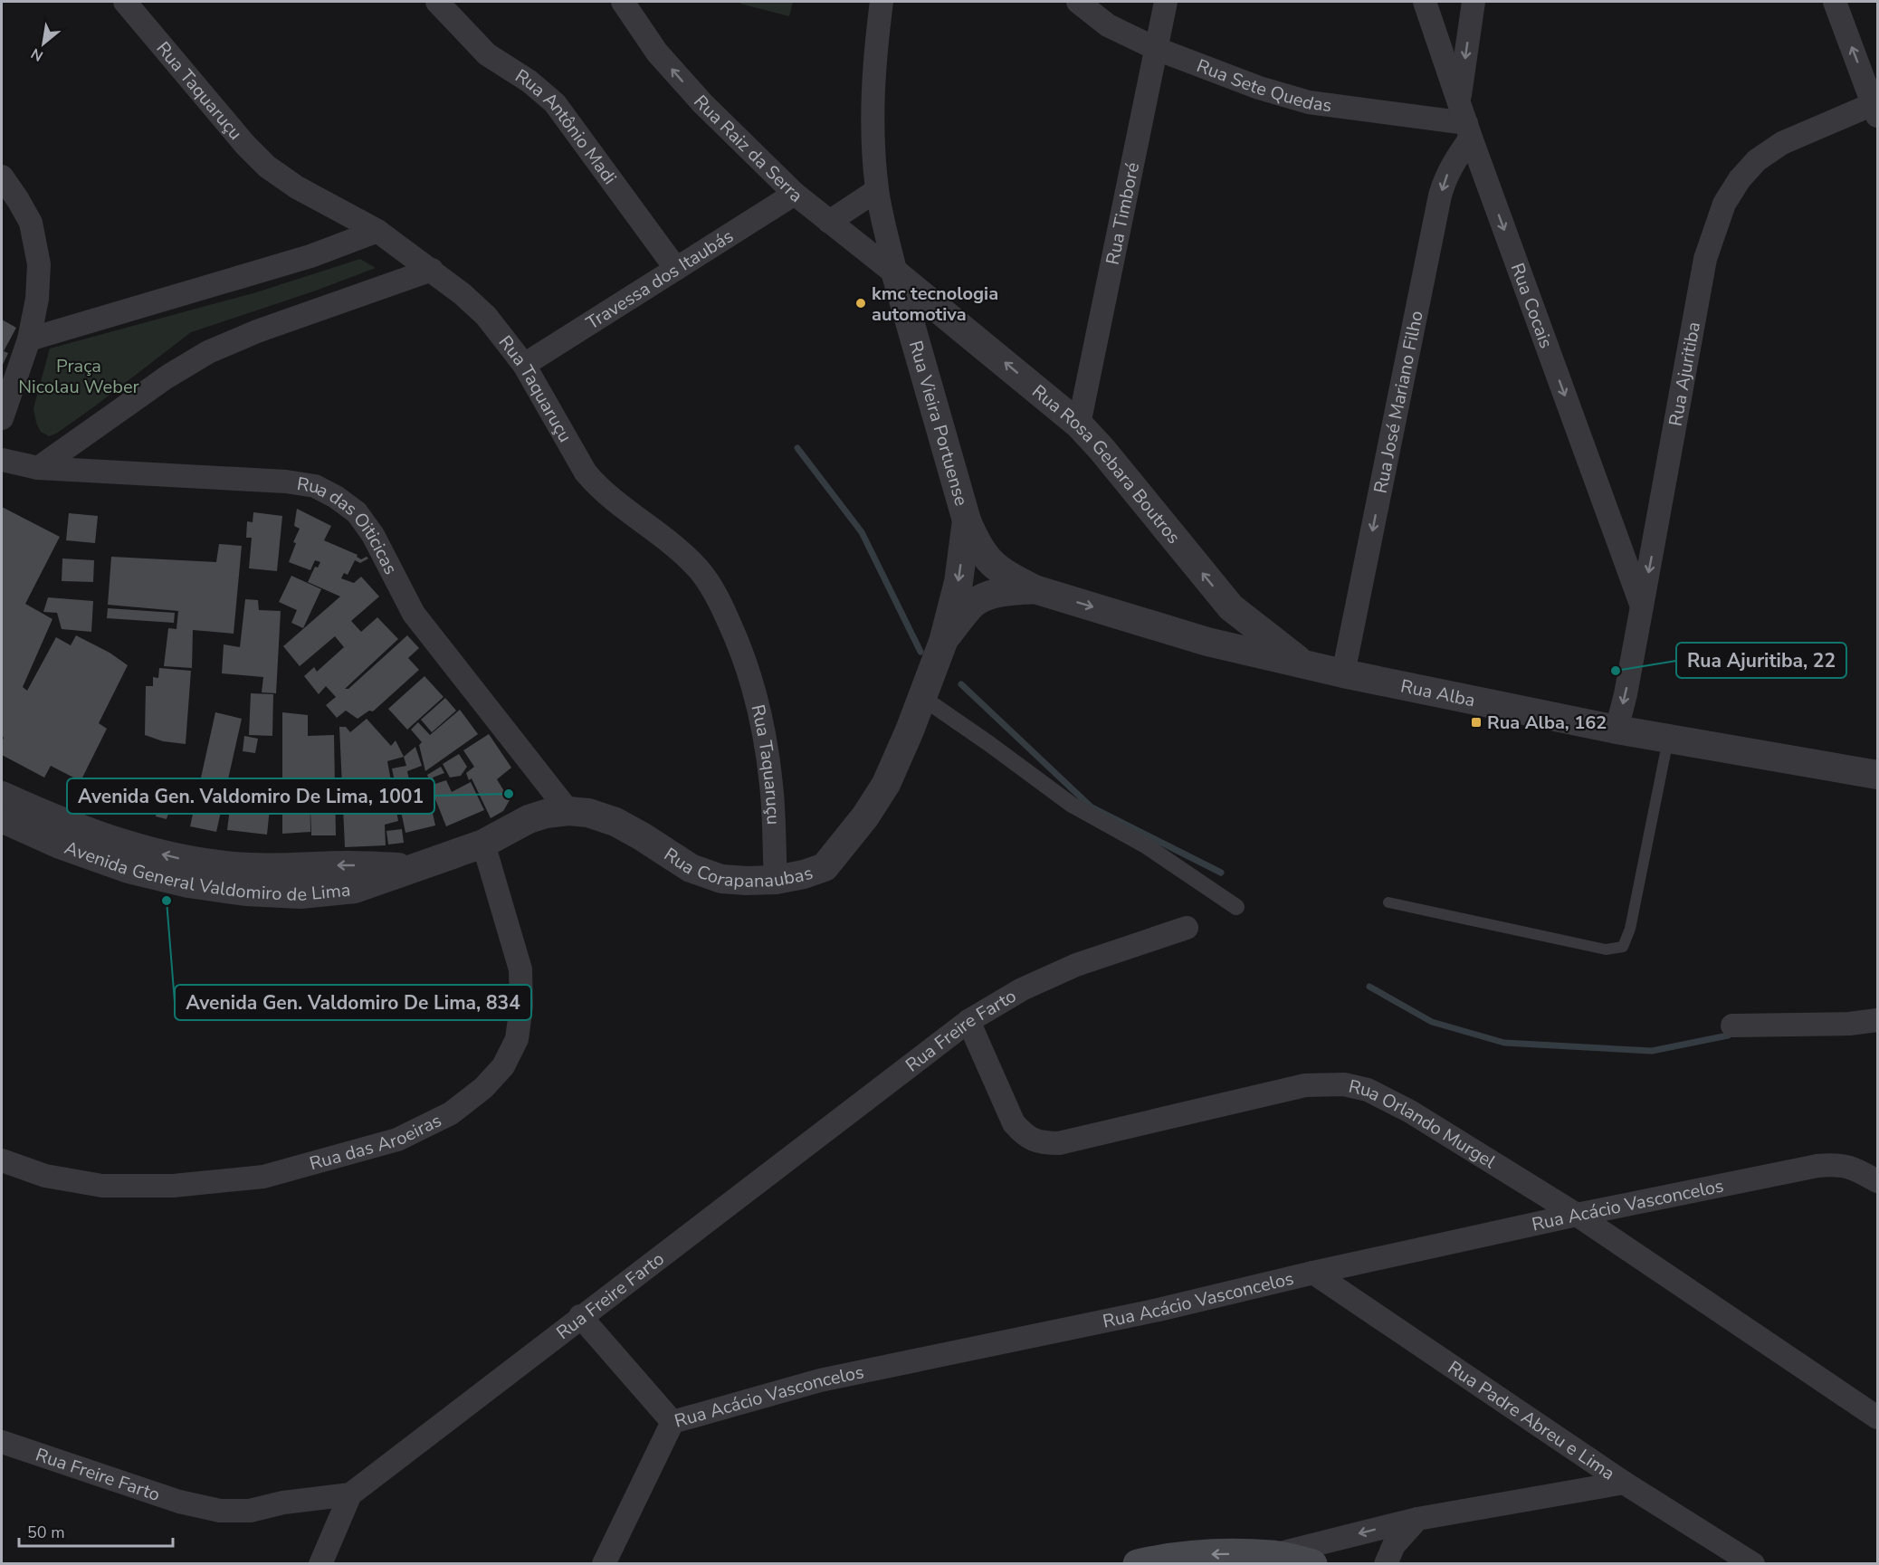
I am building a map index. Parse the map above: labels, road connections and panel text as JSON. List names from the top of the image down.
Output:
{
  "streets": {
    "street": [
      "Rua Sete Quedas",
      "Rua Taquaruçu",
      "Rua Antônio Madi",
      "Rua Raiz da Serra",
      "Rua Timboré",
      "Travessa dos Itaubás",
      "Rua Cocais",
      "Rua Ajuritiba",
      "Rua José Mariano Filho",
      "Rua Vieira Portuense",
      "Rua Rosa Gebara Boutros",
      "Rua das Oiticicas",
      "Rua Alba",
      "Rua Corapanaubas",
      "Avenida General Valdomiro de Lima",
      "Rua Freire Farto",
      "Rua Orlando Murgel",
      "Rua das Aroeiras",
      "Rua Acácio Vasconcelos",
      "Rua Padre Abreu e Lima"
    ]
  },
  "crossings": [
    ["Rua Sete Quedas", "Rua Timboré"],
    ["Rua Sete Quedas", "Rua Cocais"],
    ["Rua Sete Quedas", "Rua José Mariano Filho"],
    ["Rua Taquaruçu", "Travessa dos Itaubás"],
    ["Rua Taquaruçu", "Rua Corapanaubas"],
    ["Rua Antônio Madi", "Travessa dos Itaubás"],
    ["Rua Raiz da Serra", "Travessa dos Itaubás"],
    ["Rua Raiz da Serra", "Rua Vieira Portuense"],
    ["Rua Raiz da Serra", "Rua Rosa Gebara Boutros"],
    ["Rua Timboré", "Rua Rosa Gebara Boutros"],
    ["Rua Cocais", "Rua Ajuritiba"],
    ["Rua Cocais", "Rua José Mariano Filho"],
    ["Rua Ajuritiba", "Rua Alba"],
    ["Rua José Mariano Filho", "Rua Alba"],
    ["Rua Vieira Portuense", "Rua Rosa Gebara Boutros"],
    ["Rua Vieira Portuense", "Rua Alba"],
    ["Rua Vieira Portuense", "Rua Corapanaubas"],
    ["Rua Rosa Gebara Boutros", "Rua Alba"],
    ["Rua das Oiticicas", "Rua Corapanaubas"],
    ["Rua das Oiticicas", "Avenida General Valdomiro de Lima"],
    ["Rua Alba", "Rua Corapanaubas"],
    ["Rua Corapanaubas", "Avenida General Valdomiro de Lima"],
    ["Avenida General Valdomiro de Lima", "Rua das Aroeiras"],
    ["Rua Freire Farto", "Rua Orlando Murgel"],
    ["Rua Orlando Murgel", "Rua Acácio Vasconcelos"],
    ["Rua Acácio Vasconcelos", "Rua Padre Abreu e Lima"]
  ],
  "one_way": [
    "Rua Raiz da Serra",
    "Rua Cocais",
    "Rua José Mariano Filho",
    "Rua Rosa Gebara Boutros"
  ],
  "parks": ["Praça Nicolau Weber"],
  "places": {
    "other": [
      "kmc tecnologia automotiva",
      "Rua Ajuritiba, 22",
      "Avenida Gen. Valdomiro De Lima, 1001",
      "Avenida Gen. Valdomiro De Lima, 834"
    ],
    "transit": ["Rua Alba, 162"]
  },
  "scale_bar": "50 m",
  "north": "bottom left"
}
